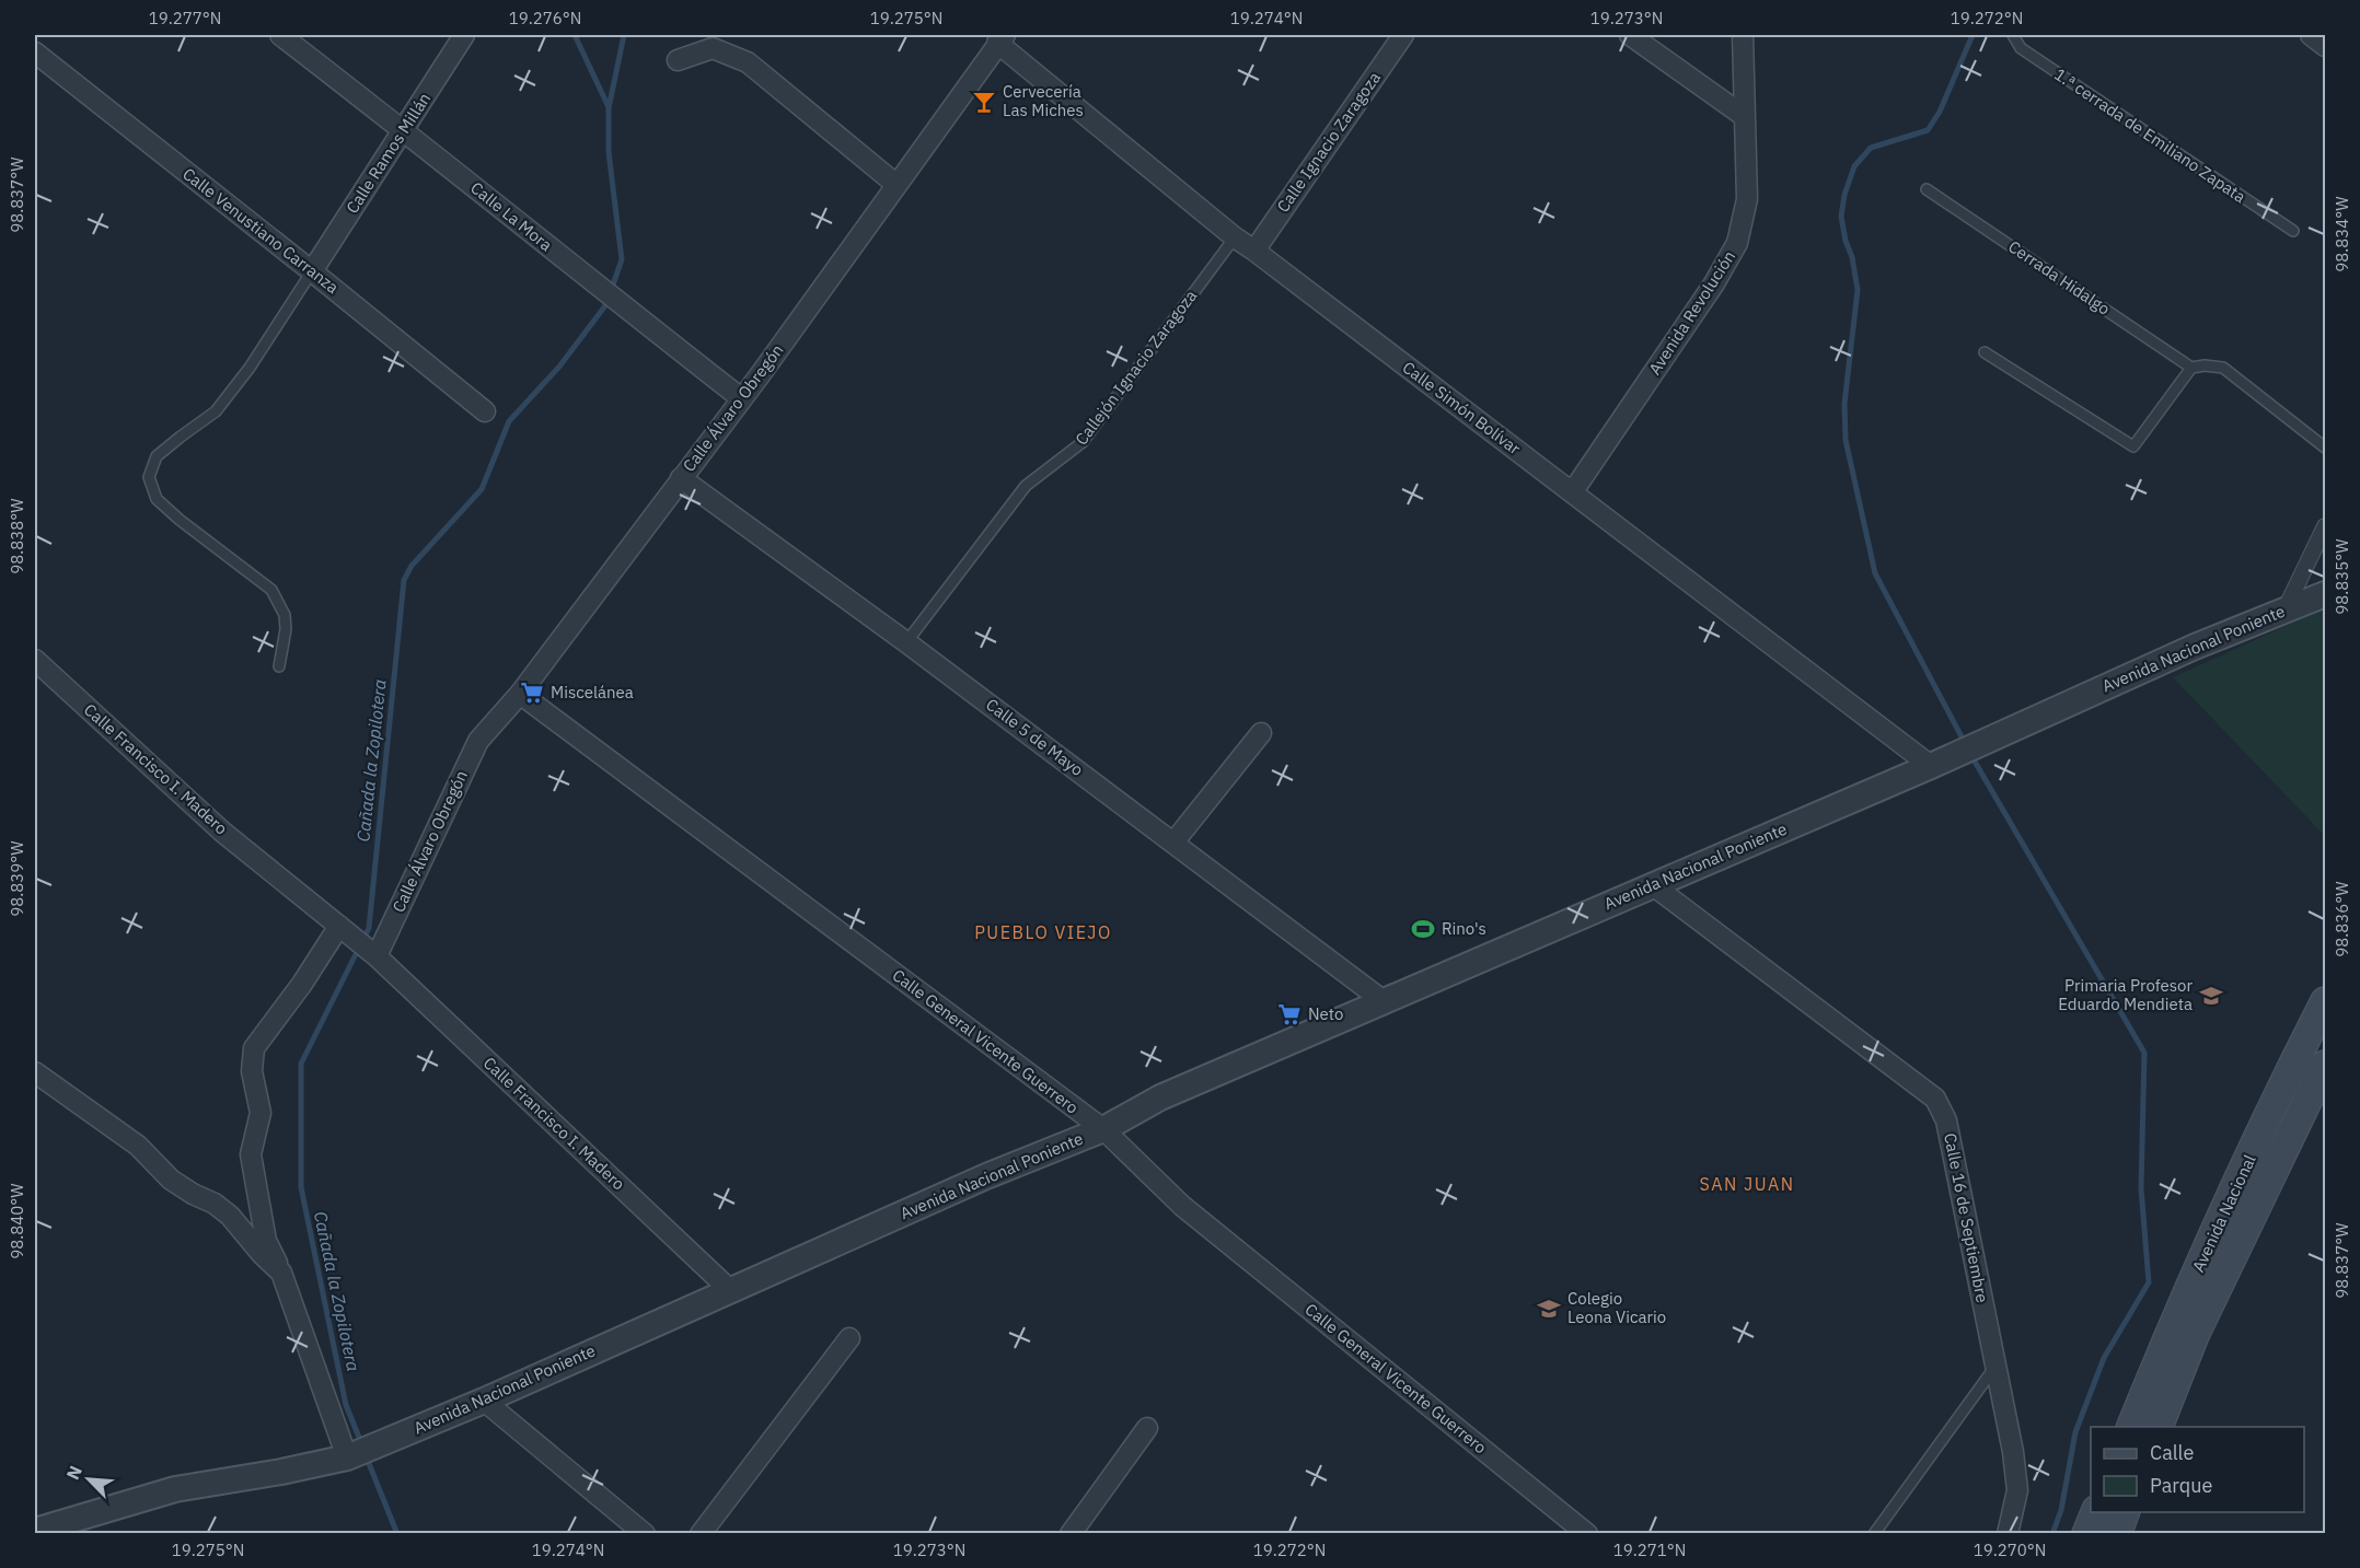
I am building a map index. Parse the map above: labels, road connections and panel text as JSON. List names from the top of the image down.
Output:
{
  "streets": {
    "main road": ["Avenida Nacional"],
    "street": [
      "Calle Ignacio Zaragoza",
      "Calle Ramos Millán",
      "Calle La Mora",
      "Calle Venustiano Carranza",
      "Avenida Revolución",
      "Calle Álvaro Obregón",
      "Calle Simón Bolívar",
      "Avenida Nacional Poniente",
      "Calle 5 de Mayo",
      "Calle Francisco I. Madero",
      "Calle General Vicente Guerrero",
      "Calle 16 de Septiembre"
    ],
    "lane": ["1.ª cerrada de Emiliano Zapata", "Cerrada Hidalgo", "Callejón Ignacio Zaragoza"]
  },
  "crossings": [
    ["Calle Ignacio Zaragoza", "Calle Simón Bolívar"],
    ["Calle Ramos Millán", "Calle La Mora"],
    ["Calle Ramos Millán", "Calle Venustiano Carranza"],
    ["Calle La Mora", "Calle Álvaro Obregón"],
    ["Avenida Revolución", "Calle Simón Bolívar"],
    ["Callejón Ignacio Zaragoza", "Calle Simón Bolívar"],
    ["Callejón Ignacio Zaragoza", "Calle 5 de Mayo"],
    ["Calle Álvaro Obregón", "Calle Simón Bolívar"],
    ["Calle Álvaro Obregón", "Calle 5 de Mayo"],
    ["Calle Álvaro Obregón", "Calle Francisco I. Madero"],
    ["Calle Álvaro Obregón", "Calle General Vicente Guerrero"],
    ["Calle Simón Bolívar", "Avenida Nacional Poniente"],
    ["Avenida Nacional Poniente", "Calle 5 de Mayo"],
    ["Avenida Nacional Poniente", "Calle Francisco I. Madero"],
    ["Avenida Nacional Poniente", "Calle General Vicente Guerrero"],
    ["Avenida Nacional Poniente", "Calle 16 de Septiembre"]
  ],
  "districts": ["PUEBLO VIEJO", "SAN JUAN"],
  "water": ["Cañada la Zopilotera"],
  "places": {
    "bar": ["Cervecería Las Miches"],
    "supermarket": ["Miscelánea", "Neto"],
    "sports": ["Rino's"],
    "school or university": ["Primaria Profesor Eduardo Mendieta", "Colegio Leona Vicario"]
  },
  "legend": ["Calle", "Parque"],
  "north": "top left",
  "coordinates": [
    "19.277°N",
    "19.276°N",
    "19.275°N",
    "19.274°N",
    "19.273°N",
    "19.272°N",
    "98.837°W",
    "98.834°W",
    "98.838°W",
    "98.835°W",
    "98.839°W",
    "98.836°W",
    "98.840°W",
    "19.271°N",
    "19.270°N"
  ]
}
